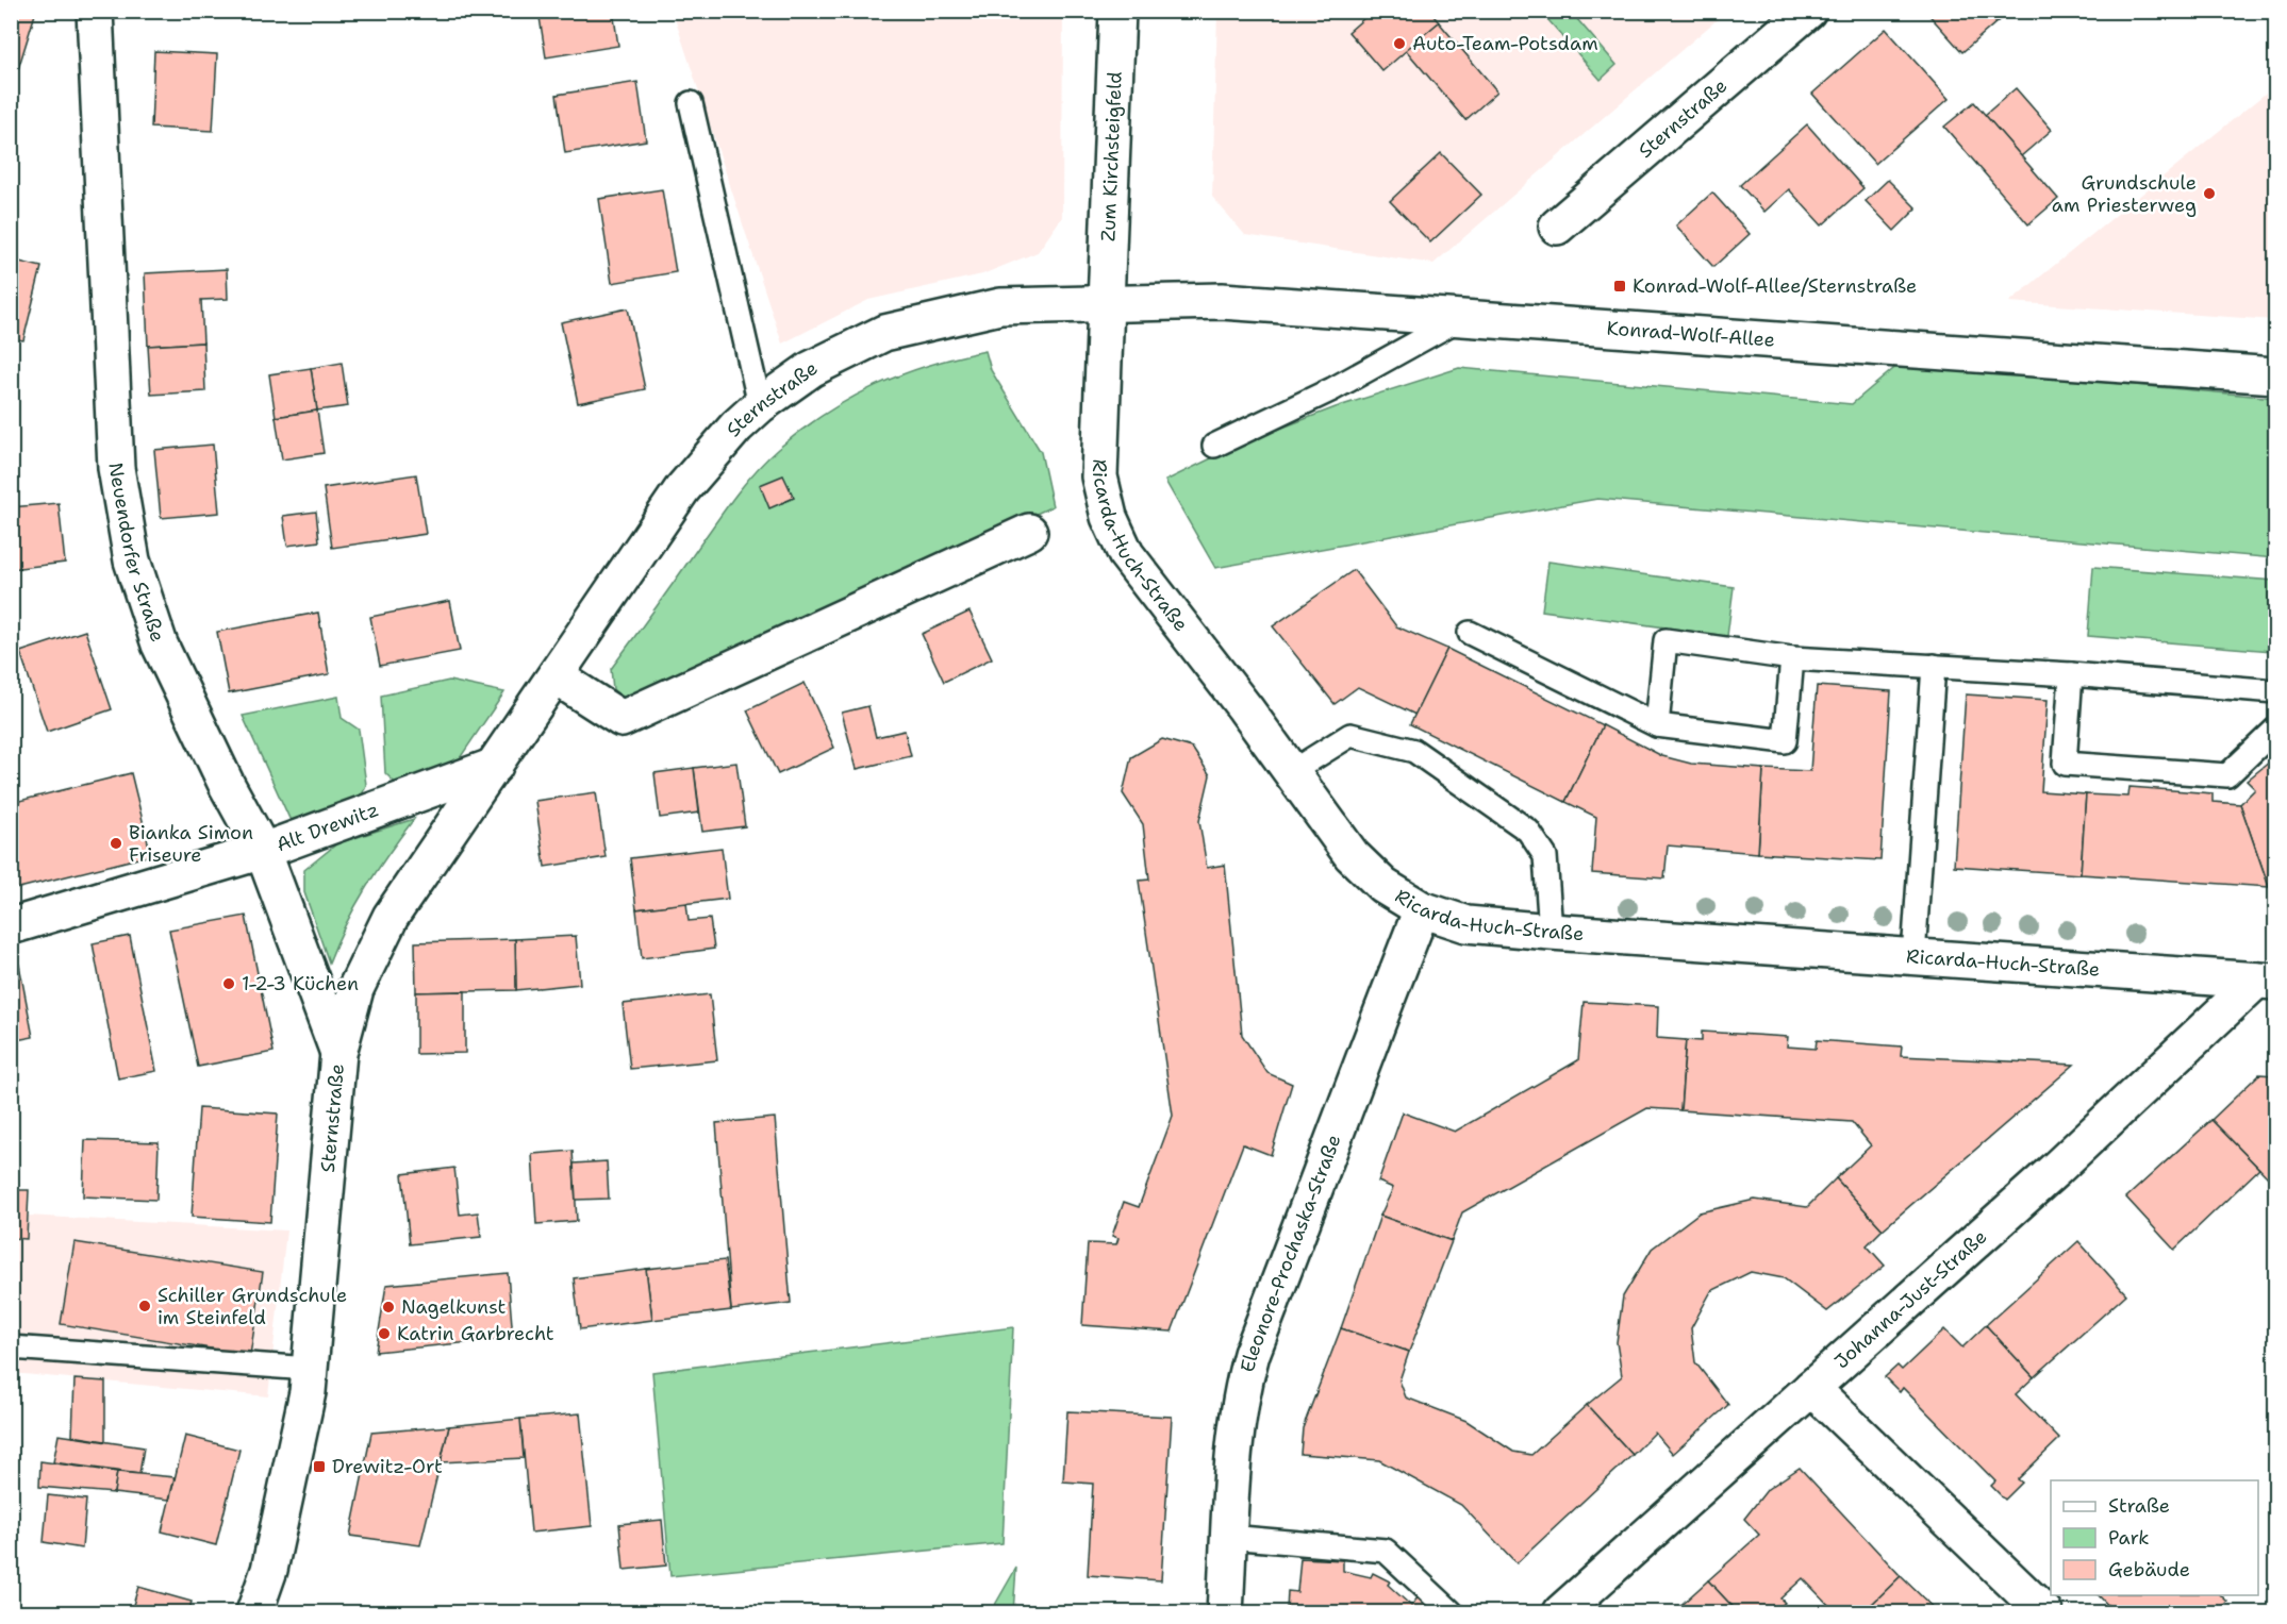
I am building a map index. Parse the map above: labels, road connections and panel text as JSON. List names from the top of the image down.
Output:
{
  "streets": {
    "street": [
      "Sternstraße",
      "Zum Kirchsteigfeld",
      "Konrad-Wolf-Allee",
      "Ricarda-Huch-Straße",
      "Neuendorfer Straße",
      "Alt Drewitz",
      "Eleonore-Prochaska-Straße",
      "Johanna-Just-Straße"
    ]
  },
  "crossings": [
    ["Sternstraße", "Zum Kirchsteigfeld"],
    ["Sternstraße", "Konrad-Wolf-Allee"],
    ["Sternstraße", "Ricarda-Huch-Straße"],
    ["Sternstraße", "Neuendorfer Straße"],
    ["Sternstraße", "Alt Drewitz"],
    ["Zum Kirchsteigfeld", "Konrad-Wolf-Allee"],
    ["Zum Kirchsteigfeld", "Ricarda-Huch-Straße"],
    ["Konrad-Wolf-Allee", "Ricarda-Huch-Straße"],
    ["Ricarda-Huch-Straße", "Eleonore-Prochaska-Straße"],
    ["Ricarda-Huch-Straße", "Johanna-Just-Straße"],
    ["Neuendorfer Straße", "Alt Drewitz"]
  ],
  "places": {
    "other": [
      "Auto-Team-Potsdam",
      "Grundschule am Priesterweg",
      "Bianka Simon Friseure",
      "1-2-3 Küchen",
      "Schiller Grundschule im Steinfeld",
      "Nagelkunst",
      "Katrin Garbrecht"
    ],
    "transit": ["Konrad-Wolf-Allee/Sternstraße", "Drewitz-Ort"]
  },
  "legend": ["Straße", "Park", "Gebäude"]
}
